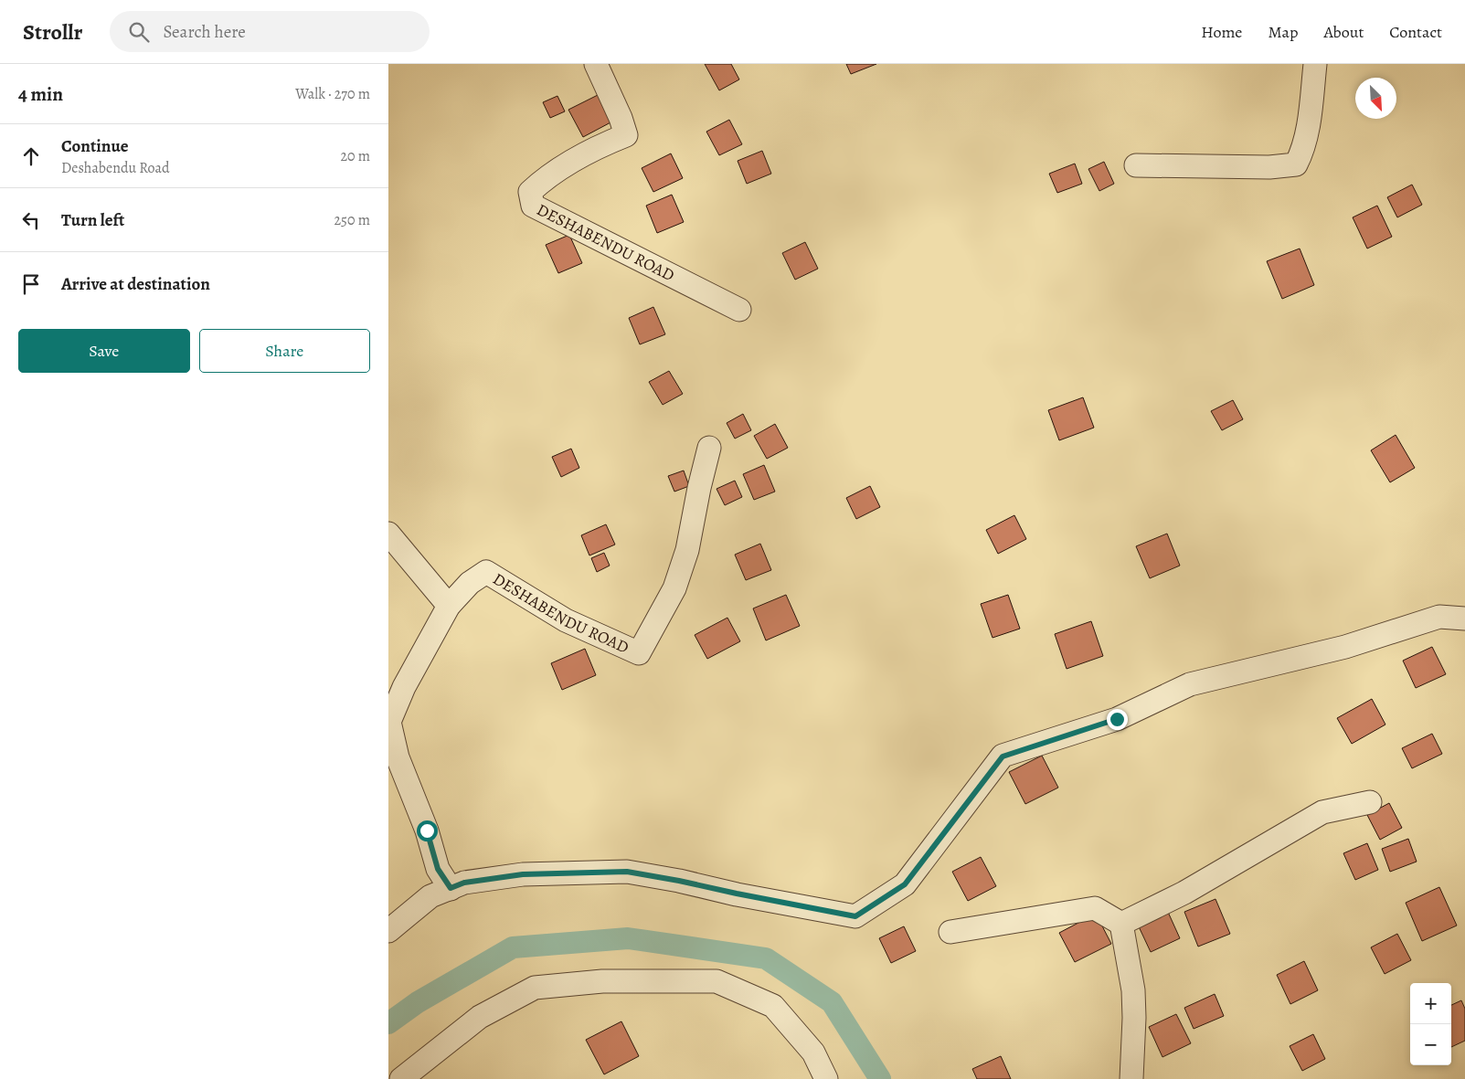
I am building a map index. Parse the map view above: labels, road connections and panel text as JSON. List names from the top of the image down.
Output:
{
  "streets": {
    "street": ["DESHABENDU ROAD"]
  },
  "north": "bottom right",
  "page": {
    "header": "Strollr",
    "search": "Search here",
    "nav": [
      "Home",
      "Map",
      "About",
      "Contact"
    ],
    "heading": ["4 min", "Walk · 270 m"],
    "list": [
      ["Continue", "Deshabendu Road", "20 m"],
      ["Turn left", "250 m"],
      "Arrive at destination"
    ],
    "buttons": ["Save", "Share"],
    "map_buttons": ["+", "−"]
  }
}
